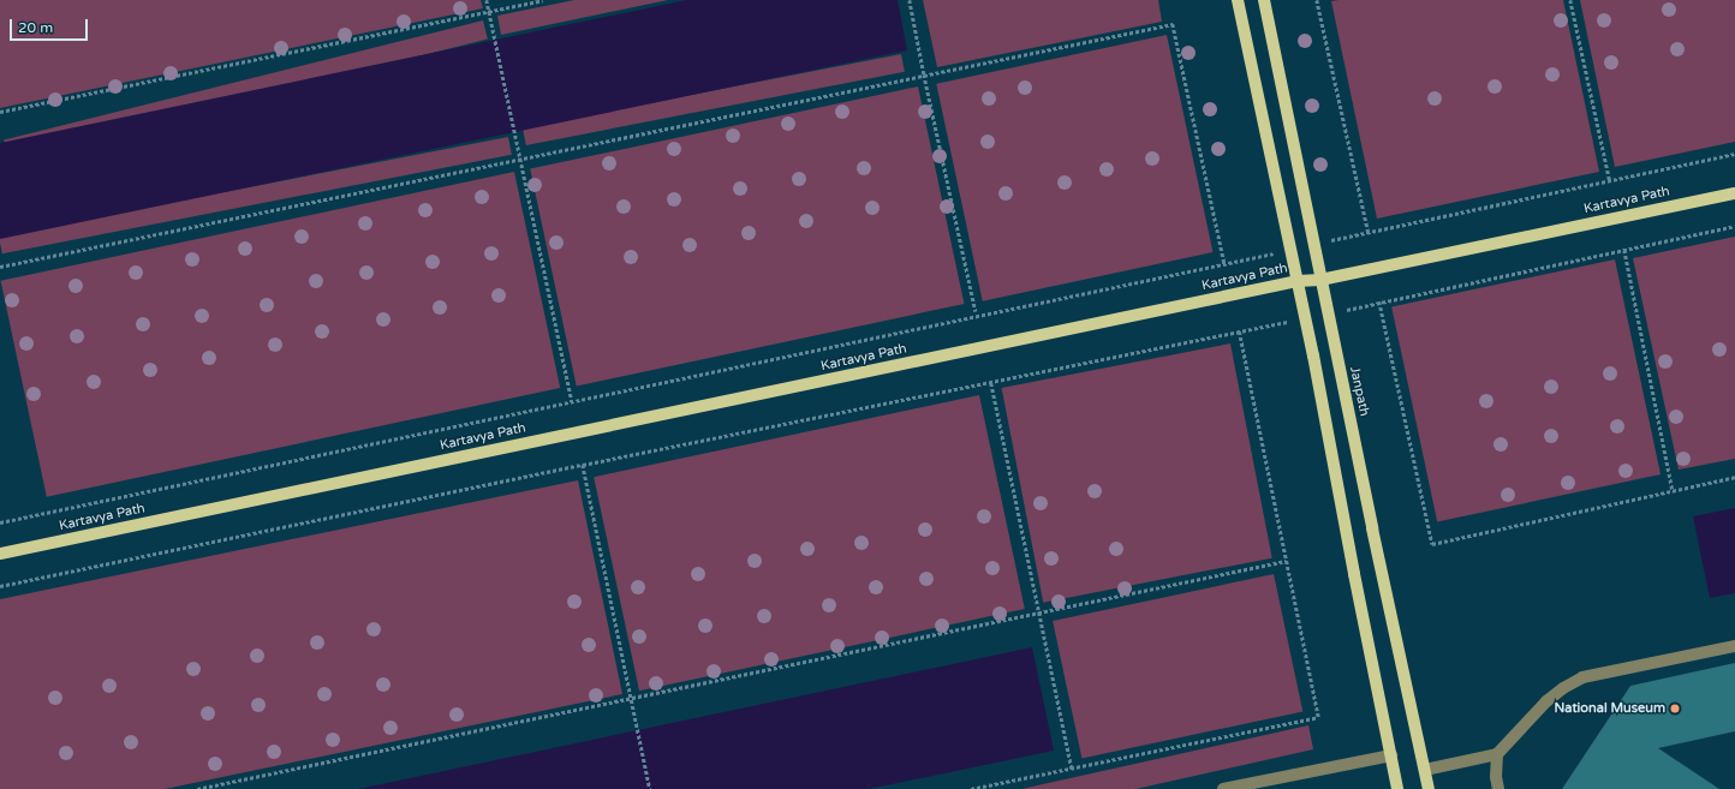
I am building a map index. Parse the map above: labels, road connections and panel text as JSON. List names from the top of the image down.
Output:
{
  "streets": {
    "main road": ["Kartavya Path", "Janpath"]
  },
  "crossings": [
    ["Kartavya Path", "Janpath"]
  ],
  "places": ["National Museum"],
  "scale_bar": "20 m"
}
